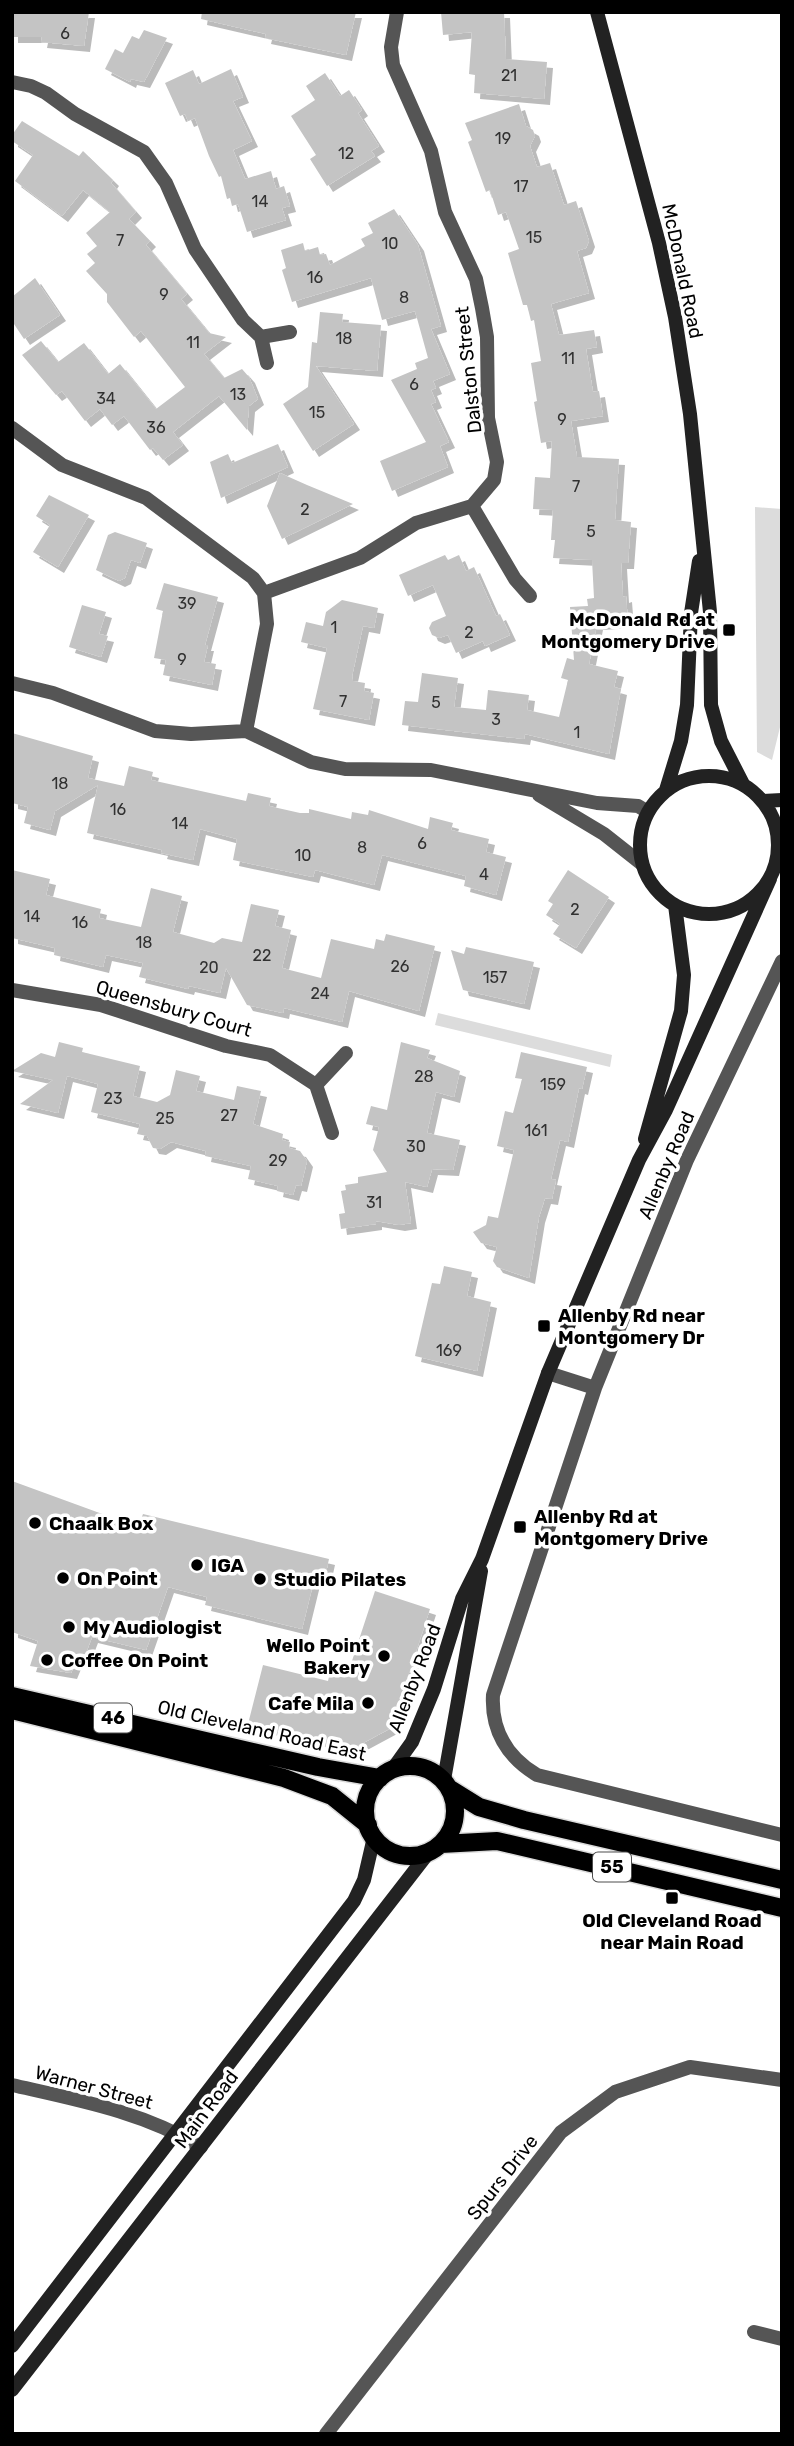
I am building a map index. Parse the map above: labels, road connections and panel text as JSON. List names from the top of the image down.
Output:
{
  "streets": {
    "main road": [
      "McDonald Road",
      "Allenby Road",
      "46",
      "Old Cleveland Road East",
      "55",
      "Main Road"
    ],
    "street": [
      "Dalston Street",
      "Queensbury Court",
      "Warner Street",
      "Spurs Drive"
    ]
  },
  "crossings": [
    ["McDonald Road", "Allenby Road"],
    ["Allenby Road", "46"],
    ["Allenby Road", "Old Cleveland Road East"],
    ["Allenby Road", "55"],
    ["Allenby Road", "Main Road"],
    ["46", "Old Cleveland Road East"],
    ["46", "55"],
    ["46", "Main Road"],
    ["Old Cleveland Road East", "55"],
    ["Old Cleveland Road East", "Main Road"],
    ["55", "Main Road"],
    ["Warner Street", "Main Road"]
  ],
  "places": {
    "transit": [
      "McDonald Rd at Montgomery Drive",
      "Allenby Rd near Montgomery Dr",
      "Allenby Rd at Montgomery Drive",
      "Old Cleveland Road near Main Road"
    ],
    "other": [
      "Chaalk Box",
      "IGA",
      "On Point",
      "Studio Pilates",
      "My Audiologist",
      "Wello Point Bakery",
      "Coffee On Point",
      "Cafe Mila"
    ]
  },
  "house_numbers": [
    "6",
    "21",
    "19",
    "12",
    "17",
    "14",
    "15",
    "7",
    "10",
    "16",
    "9",
    "8",
    "18",
    "11",
    "11",
    "6",
    "13",
    "34",
    "15",
    "9",
    "36",
    "7",
    "2",
    "5",
    "39",
    "1",
    "2",
    "9",
    "7",
    "5",
    "3",
    "1",
    "18",
    "16",
    "14",
    "6",
    "8",
    "10",
    "4",
    "2",
    "14",
    "16",
    "18",
    "22",
    "26",
    "20",
    "157",
    "24",
    "28",
    "159",
    "23",
    "27",
    "25",
    "161",
    "30",
    "29",
    "31",
    "169"
  ]
}
